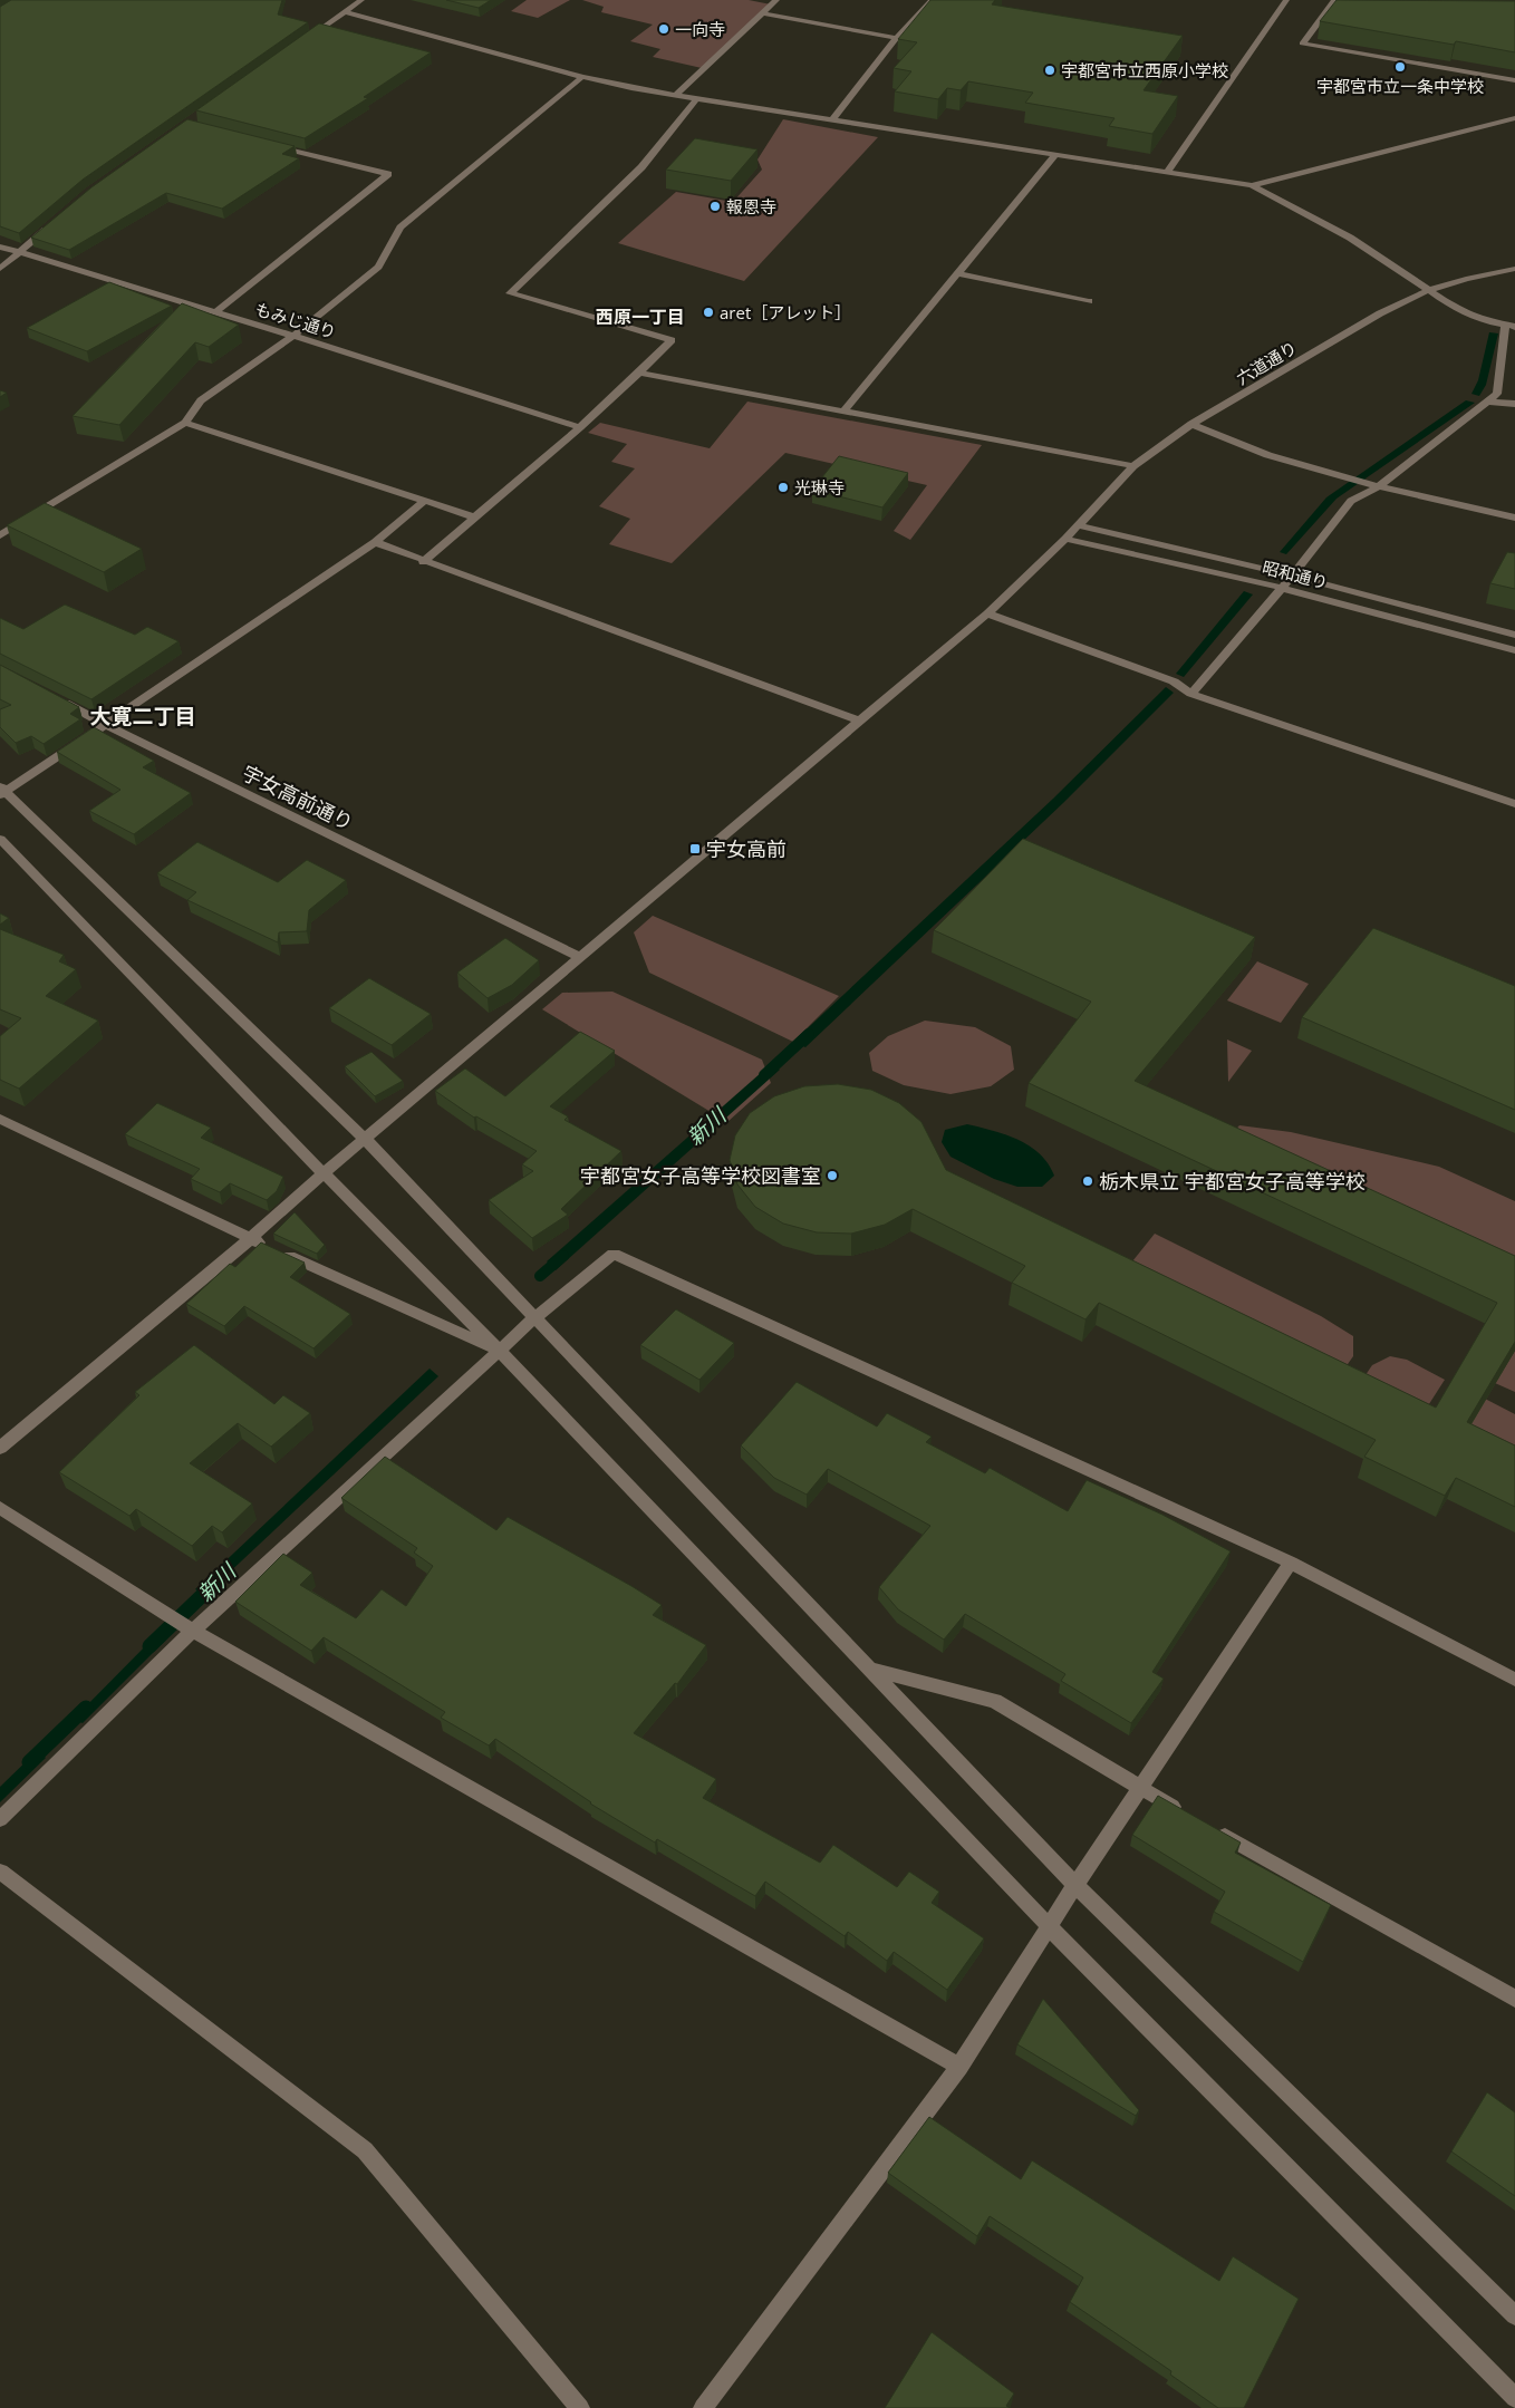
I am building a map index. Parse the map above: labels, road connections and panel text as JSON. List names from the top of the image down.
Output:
{
  "streets": {
    "street": [
      "もみじ通り",
      "六道通り",
      "昭和通り",
      "宇女高前通り"
    ]
  },
  "crossings": [
    ["六道通り", "昭和通り"],
    ["六道通り", "宇女高前通り"]
  ],
  "districts": ["西原一丁目", "大寛二丁目"],
  "water": ["新川"],
  "places": {
    "other": [
      "一向寺",
      "宇都宮市立一条中学校",
      "宇都宮市立西原小学校",
      "報恩寺",
      "aret［アレット］",
      "光琳寺",
      "宇都宮女子高等学校図書室",
      "栃木県立 宇都宮女子高等学校"
    ],
    "transit": ["宇女高前"]
  }
}
